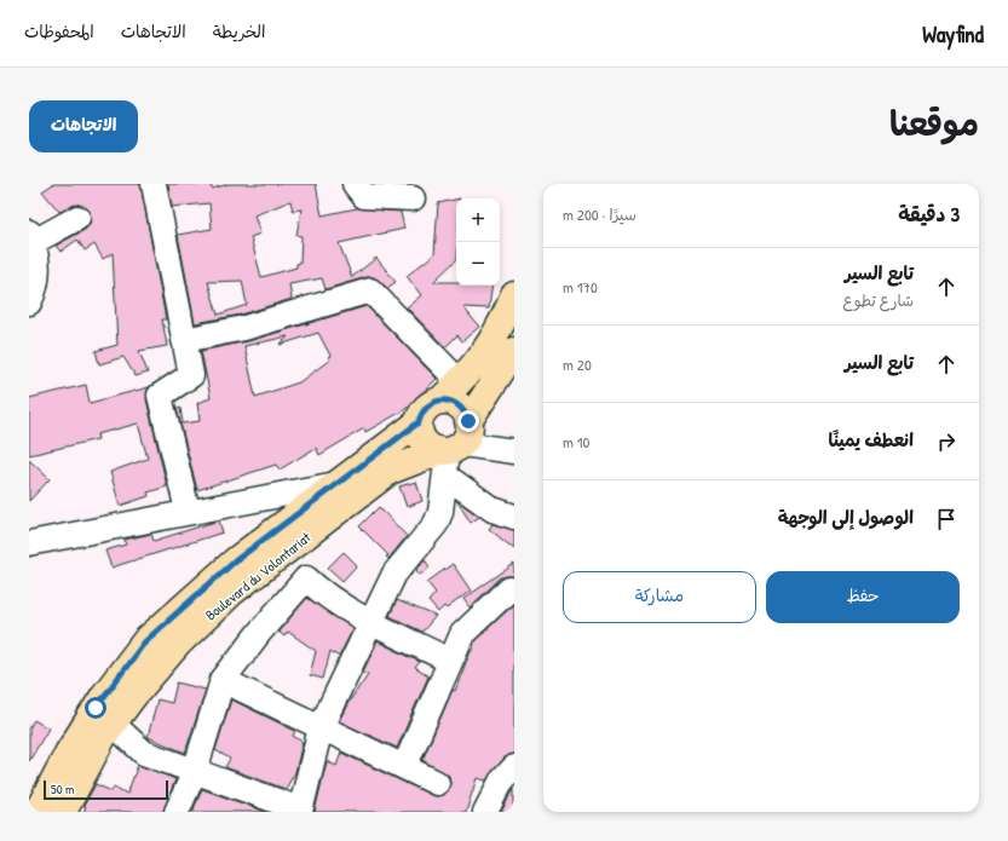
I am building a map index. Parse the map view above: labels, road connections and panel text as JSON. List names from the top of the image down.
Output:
{
  "streets": {
    "main road": ["Boulevard du Volontariat"]
  },
  "scale_bar": "50 m",
  "page": {
    "header": "Wayfind",
    "nav": ["الخريطة", "الاتجاهات", "المحفوظات"],
    "title": "موقعنا",
    "buttons": [
      "الاتجاهات",
      ["حفظ", "مشاركة"]
    ],
    "heading": ["3 دقيقة", "سيرًا · 200 m"],
    "map_buttons": ["+", "−"],
    "list": [
      ["تابع السير", "شارع تطوع", "170 m"],
      ["تابع السير", "20 m"],
      ["انعطف يمينًا", "10 m"],
      "الوصول إلى الوجهة"
    ],
    "scale": "50 m"
  }
}
